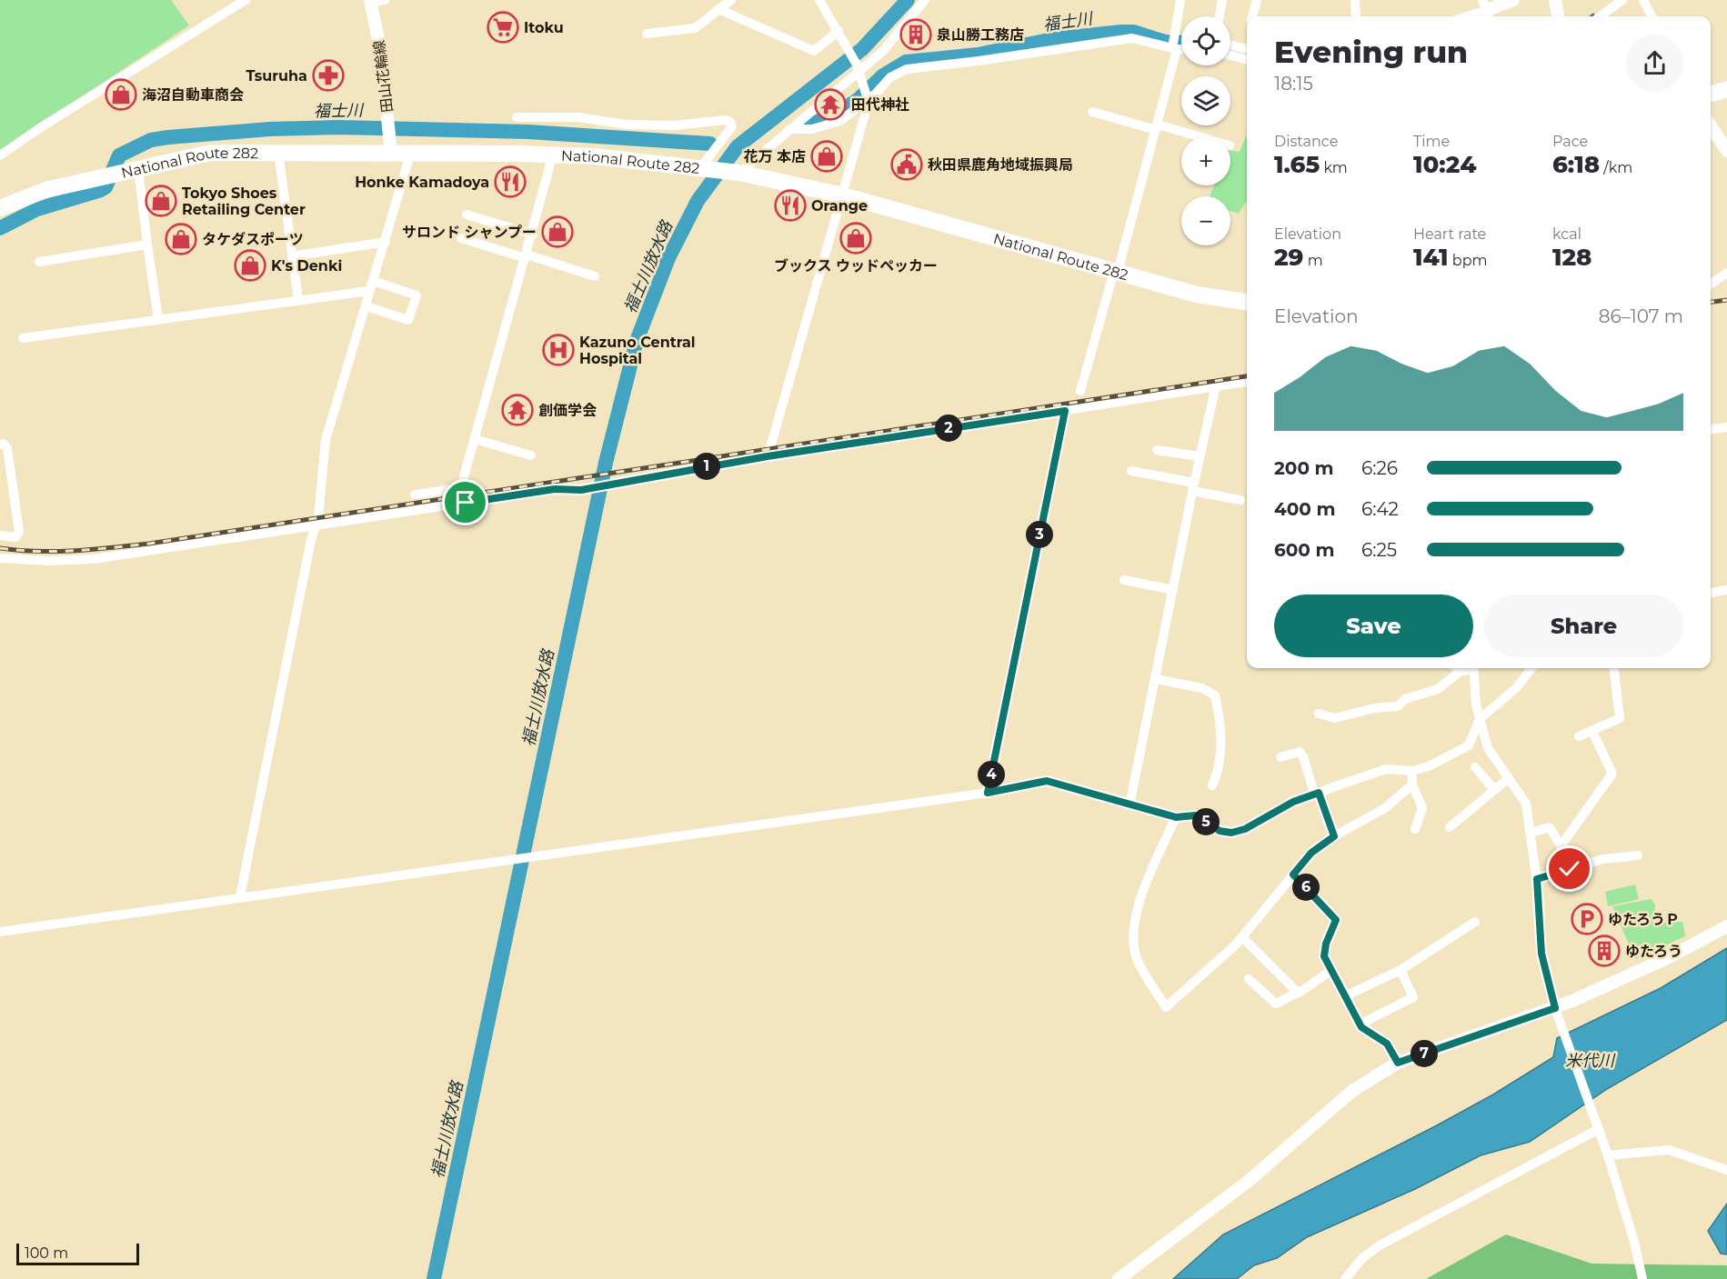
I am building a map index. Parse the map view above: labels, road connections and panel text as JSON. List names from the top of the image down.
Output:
{
  "streets": {
    "highway": ["National Route 282"],
    "street": ["田山花輪線"]
  },
  "crossings": [
    ["田山花輪線", "National Route 282"]
  ],
  "water": ["福士川", "福士川放水路", "米代川"],
  "places": {
    "supermarket": ["Itoku"],
    "building": ["泉山勝工務店", "ゆたろう"],
    "pharmacy": ["Tsuruha"],
    "shop": [
      "海沼自動車商会",
      "花万 本店",
      "Tokyo Shoes Retailing Center",
      "サロンド シャンプー",
      "ブックス ウッドペッカー",
      "タケダスポーツ",
      "K's Denki"
    ],
    "temple": ["田代神社", "創価学会"],
    "public building": ["秋田県鹿角地域振興局"],
    "restaurant": ["Honke Kamadoya", "Orange"],
    "hospital": ["Kazuno Central Hospital"],
    "parking": ["ゆたろうＰ"]
  },
  "scale_bar": "100 m",
  "page": {
    "map_buttons": ["+", "−"],
    "heading": ["Evening run", "18:15"],
    "stats": [
      ["Distance", "1.65 km"],
      ["Time", "10:24"],
      ["Pace", "6:18 /km"],
      ["Elevation", "29 m"],
      ["Heart rate", "141 bpm"],
      ["kcal", "128"]
    ],
    "chart": ["Elevation", "86–107 m"],
    "pins": [
      "2",
      "1",
      "3",
      "4",
      "5",
      "6",
      "7"
    ],
    "list": [
      {
        "name": "200 m",
        "note": "6:26"
      },
      {
        "name": "400 m",
        "note": "6:42"
      },
      {
        "name": "600 m",
        "note": "6:25"
      }
    ],
    "buttons": ["Save", "Share"],
    "scale": "100 m"
  }
}
